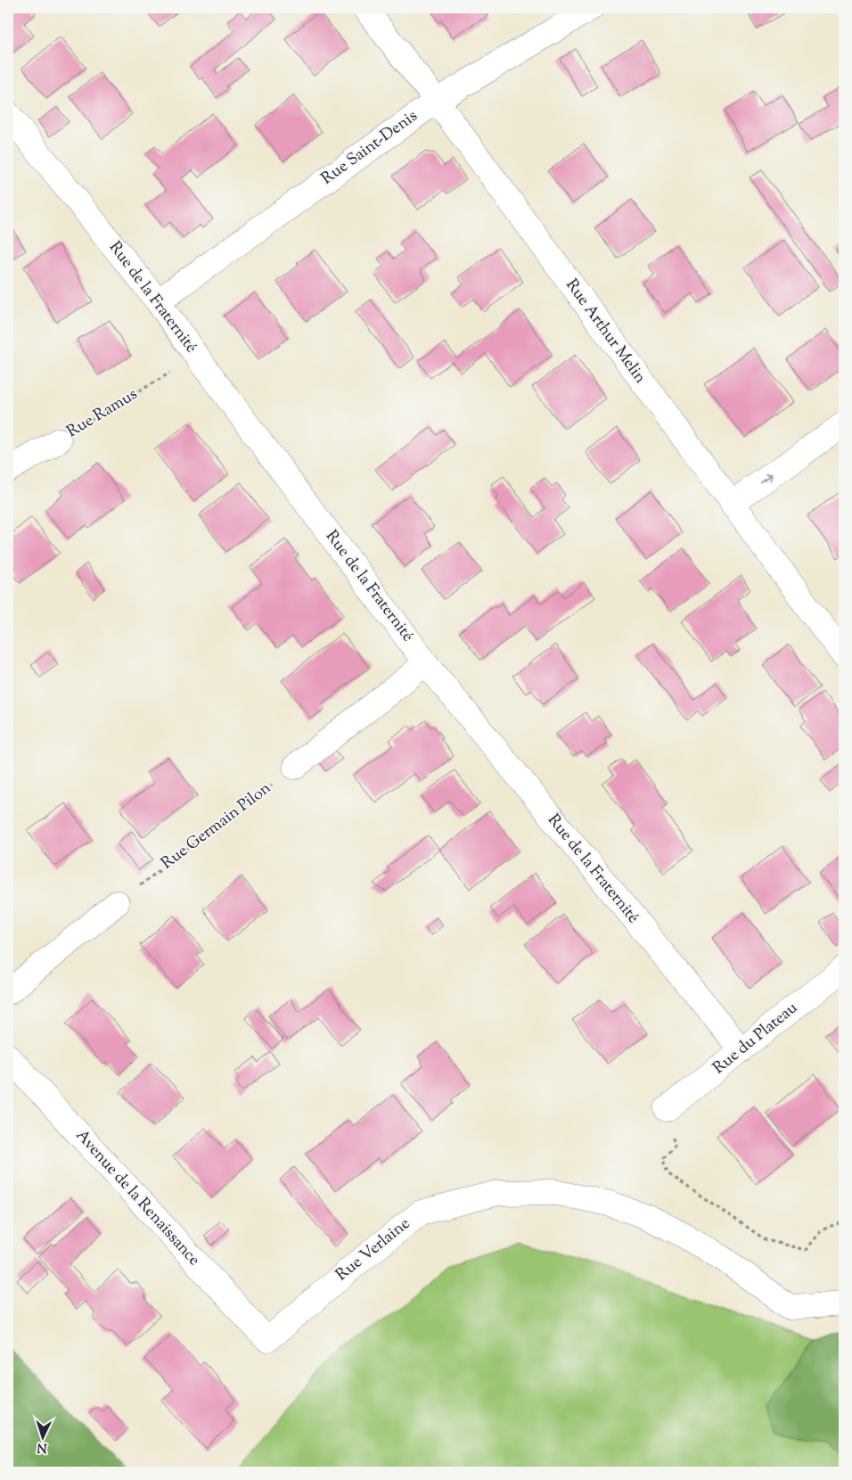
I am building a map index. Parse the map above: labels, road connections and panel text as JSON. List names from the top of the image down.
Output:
{
  "streets": {
    "street": [
      "Rue Saint-Denis",
      "Rue de la Fraternité",
      "Rue Arthur Melin",
      "Rue Ramus",
      "Rue du Plateau",
      "Avenue de la Renaissance",
      "Rue Verlaine"
    ],
    "path": ["Rue Germain Pilon"]
  },
  "crossings": [
    ["Rue Saint-Denis", "Rue de la Fraternité"],
    ["Rue Saint-Denis", "Rue Arthur Melin"],
    ["Rue de la Fraternité", "Rue Ramus"],
    ["Rue de la Fraternité", "Rue du Plateau"],
    ["Avenue de la Renaissance", "Rue Verlaine"]
  ],
  "north": "bottom"
}
